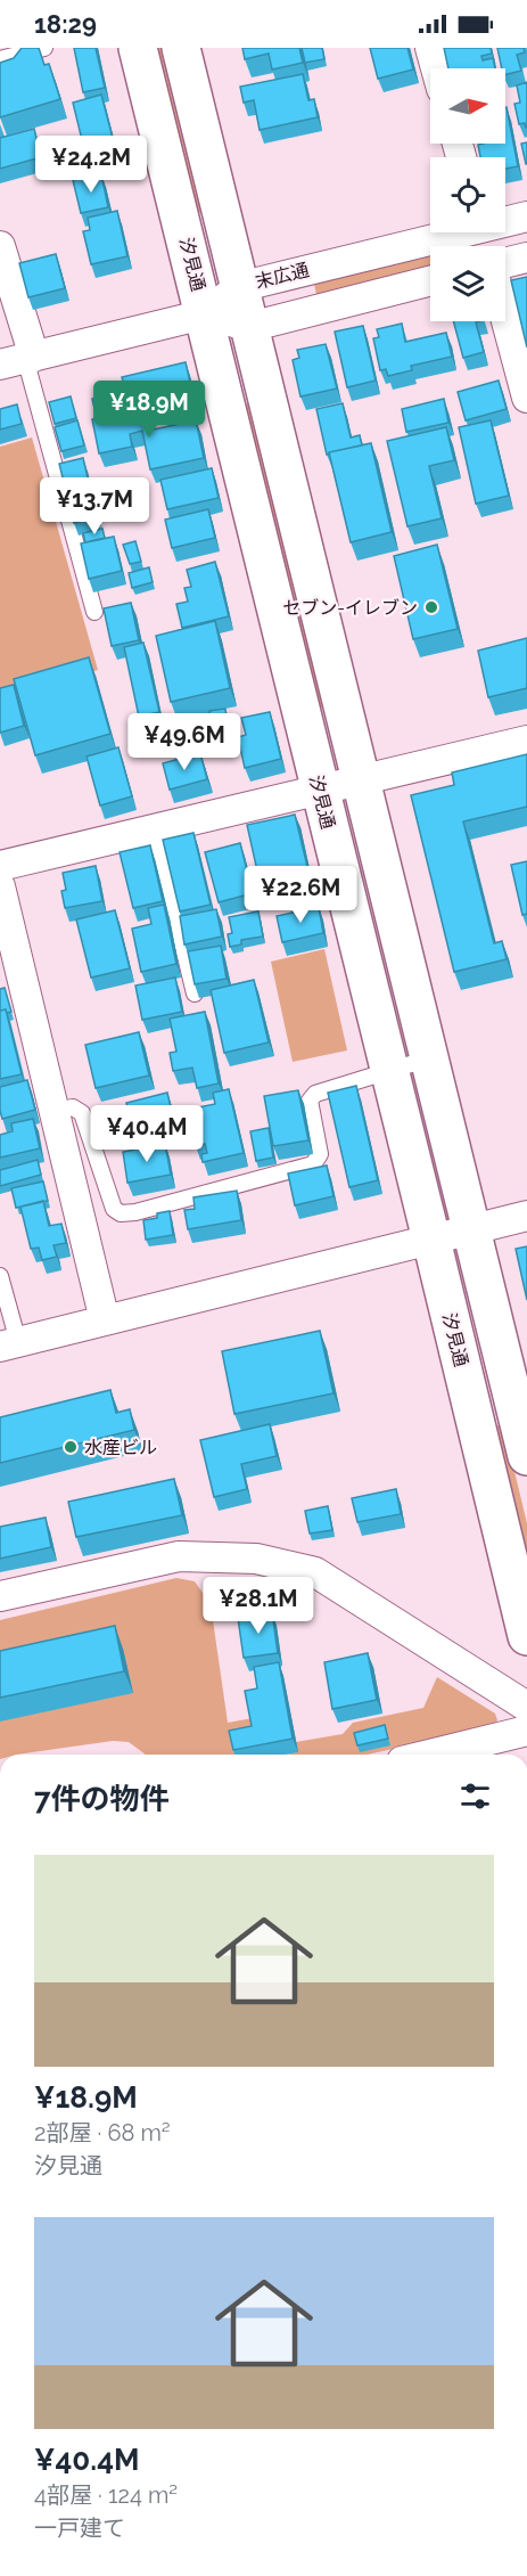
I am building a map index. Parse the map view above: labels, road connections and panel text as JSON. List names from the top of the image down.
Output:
{
  "streets": {
    "street": ["汐見通", "末広通"]
  },
  "crossings": [
    ["汐見通", "末広通"]
  ],
  "places": ["セブン-イレブン", "水産ビル"],
  "north": "right",
  "page": {
    "status": "18:29",
    "price": [
      "¥24.2M",
      "¥18.9M",
      "¥13.7M",
      "¥49.6M",
      "¥22.6M",
      "¥40.4M",
      "¥28.1M"
    ],
    "heading": "7件の物件",
    "list": [
      {
        "name": "¥18.9M",
        "note": "2部屋 · 68 m² · 汐見通"
      },
      {
        "name": "¥40.4M",
        "note": "4部屋 · 124 m² · 一戸建て"
      }
    ]
  }
}
